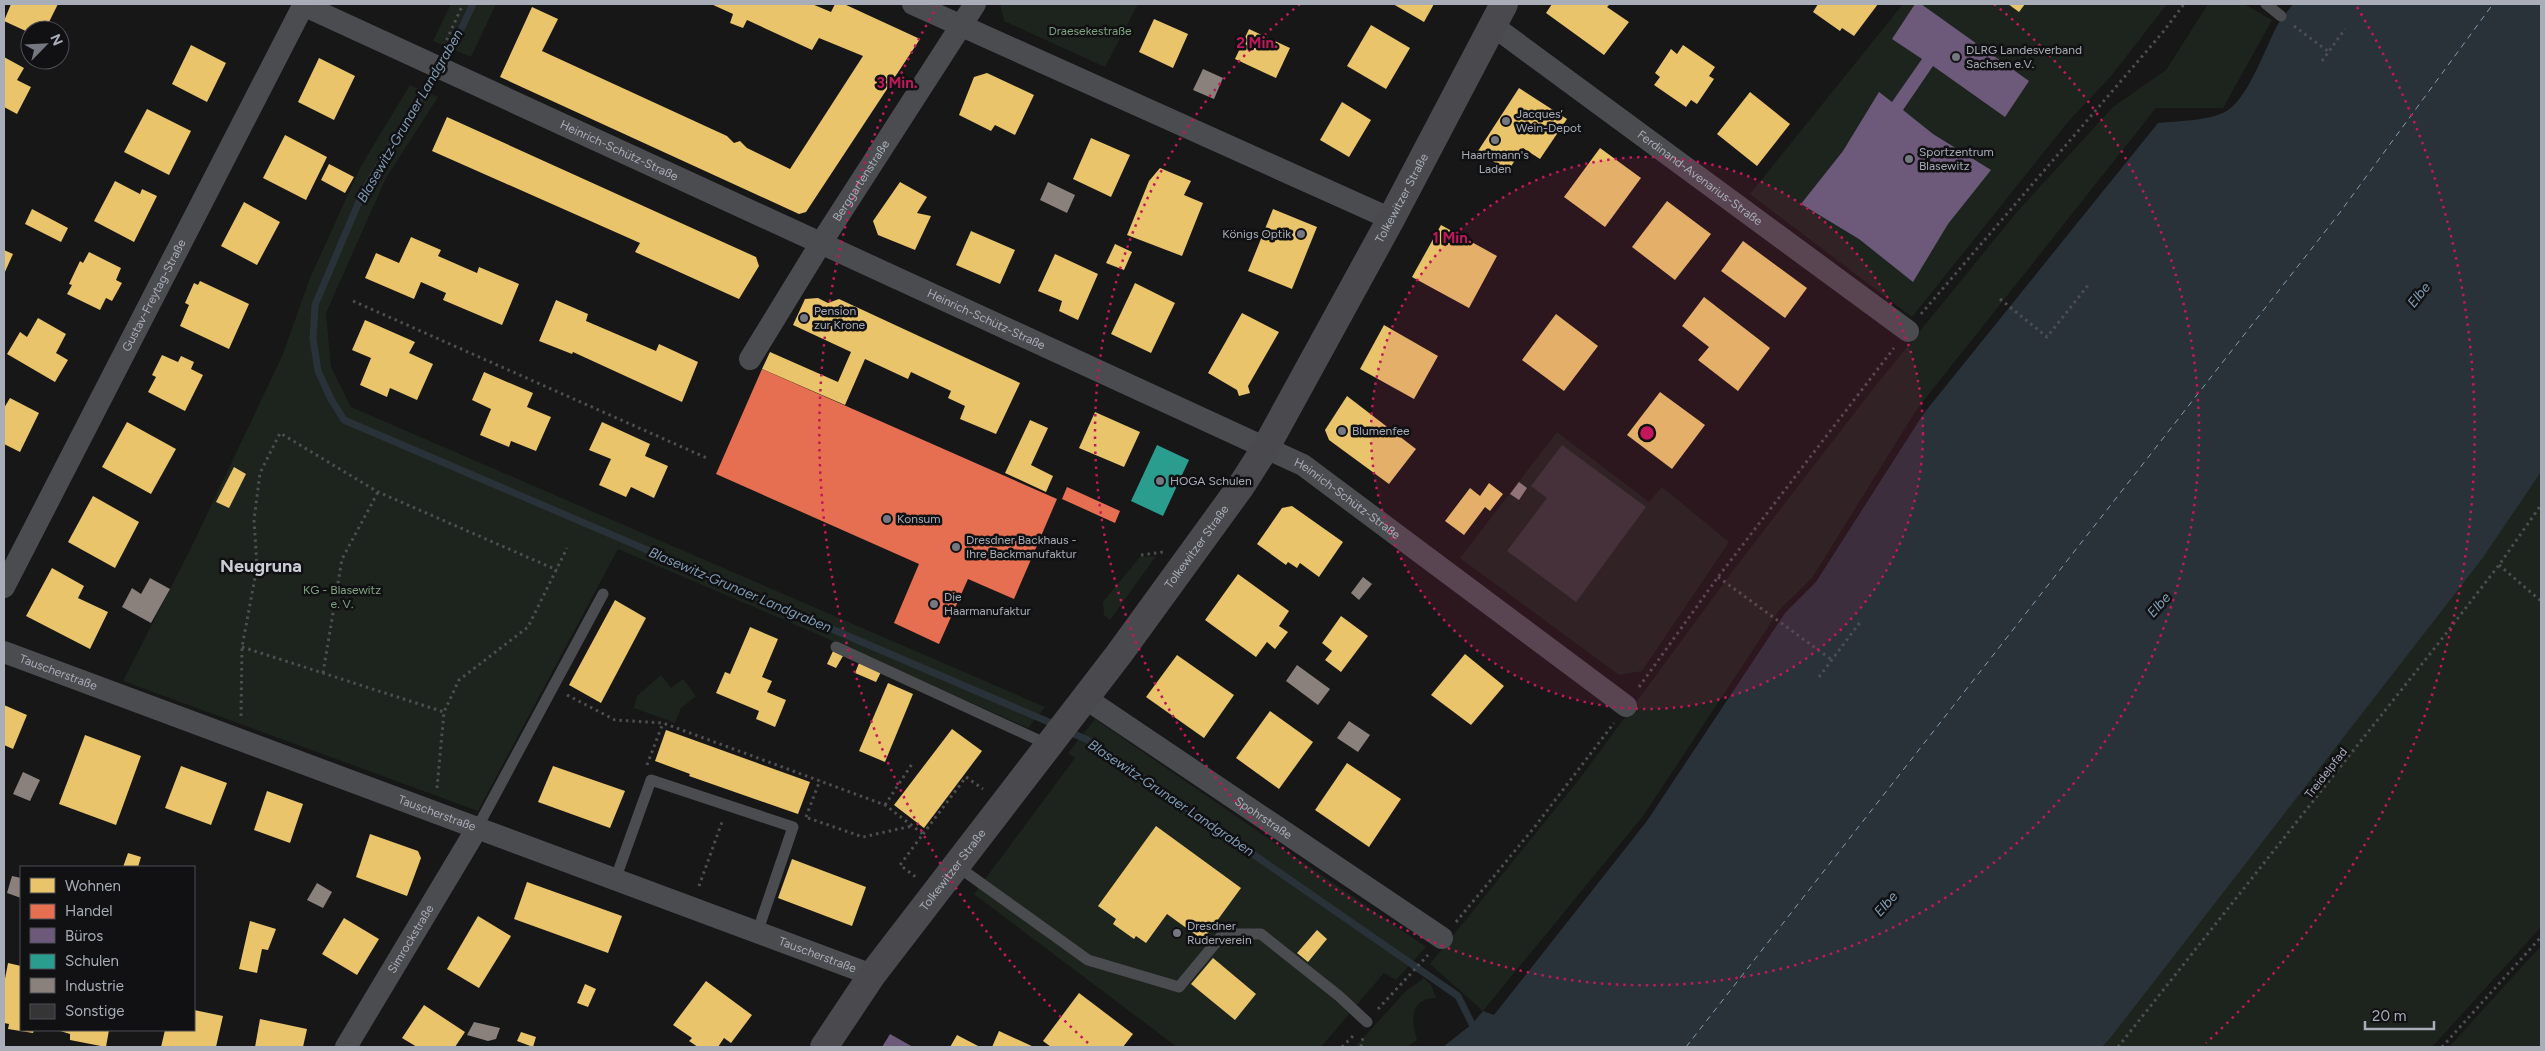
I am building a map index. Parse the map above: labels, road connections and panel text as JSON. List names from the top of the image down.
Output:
{
  "streets": {
    "main road": ["Tolkewitzer Straße"],
    "street": [
      "Heinrich-Schütz-Straße",
      "Ferdinand-Avenarius-Straße",
      "Berggartenstraße",
      "Gustav-Freytag-Straße",
      "Tauscherstraße",
      "Spohrstraße",
      "Simrockstraße"
    ],
    "path": ["Treidelpfad"]
  },
  "crossings": [
    ["Heinrich-Schütz-Straße", "Berggartenstraße"],
    ["Heinrich-Schütz-Straße", "Tolkewitzer Straße"],
    ["Heinrich-Schütz-Straße", "Gustav-Freytag-Straße"],
    ["Ferdinand-Avenarius-Straße", "Tolkewitzer Straße"],
    ["Tolkewitzer Straße", "Tauscherstraße"],
    ["Tolkewitzer Straße", "Spohrstraße"],
    ["Tauscherstraße", "Simrockstraße"]
  ],
  "districts": ["Neugruna"],
  "water": ["Blasewitz‐Grunaer Landgraben", "Elbe"],
  "parks": ["Draesekestraße", "KG - Blasewitz e. V."],
  "places": [
    "DLRG Landesverband Sachsen e.V.",
    "Jacques’ Wein-Depot",
    "Haartmann's Laden",
    "Sportzentrum Blasewitz",
    "Königs Optik",
    "Pension zur Krone",
    "Blumenfee",
    "HOGA Schulen",
    "Konsum",
    "Dresdner Backhaus - Ihre Backmanufaktur",
    "Die Haarmanufaktur",
    "Dresdner Ruderverein"
  ],
  "legend": [
    "Wohnen",
    "Handel",
    "Büros",
    "Schulen",
    "Industrie",
    "Sonstige"
  ],
  "scale_bar": "20 m",
  "north": "top right",
  "rings": ["2 Min.", "3 Min.", "1 Min."]
}
